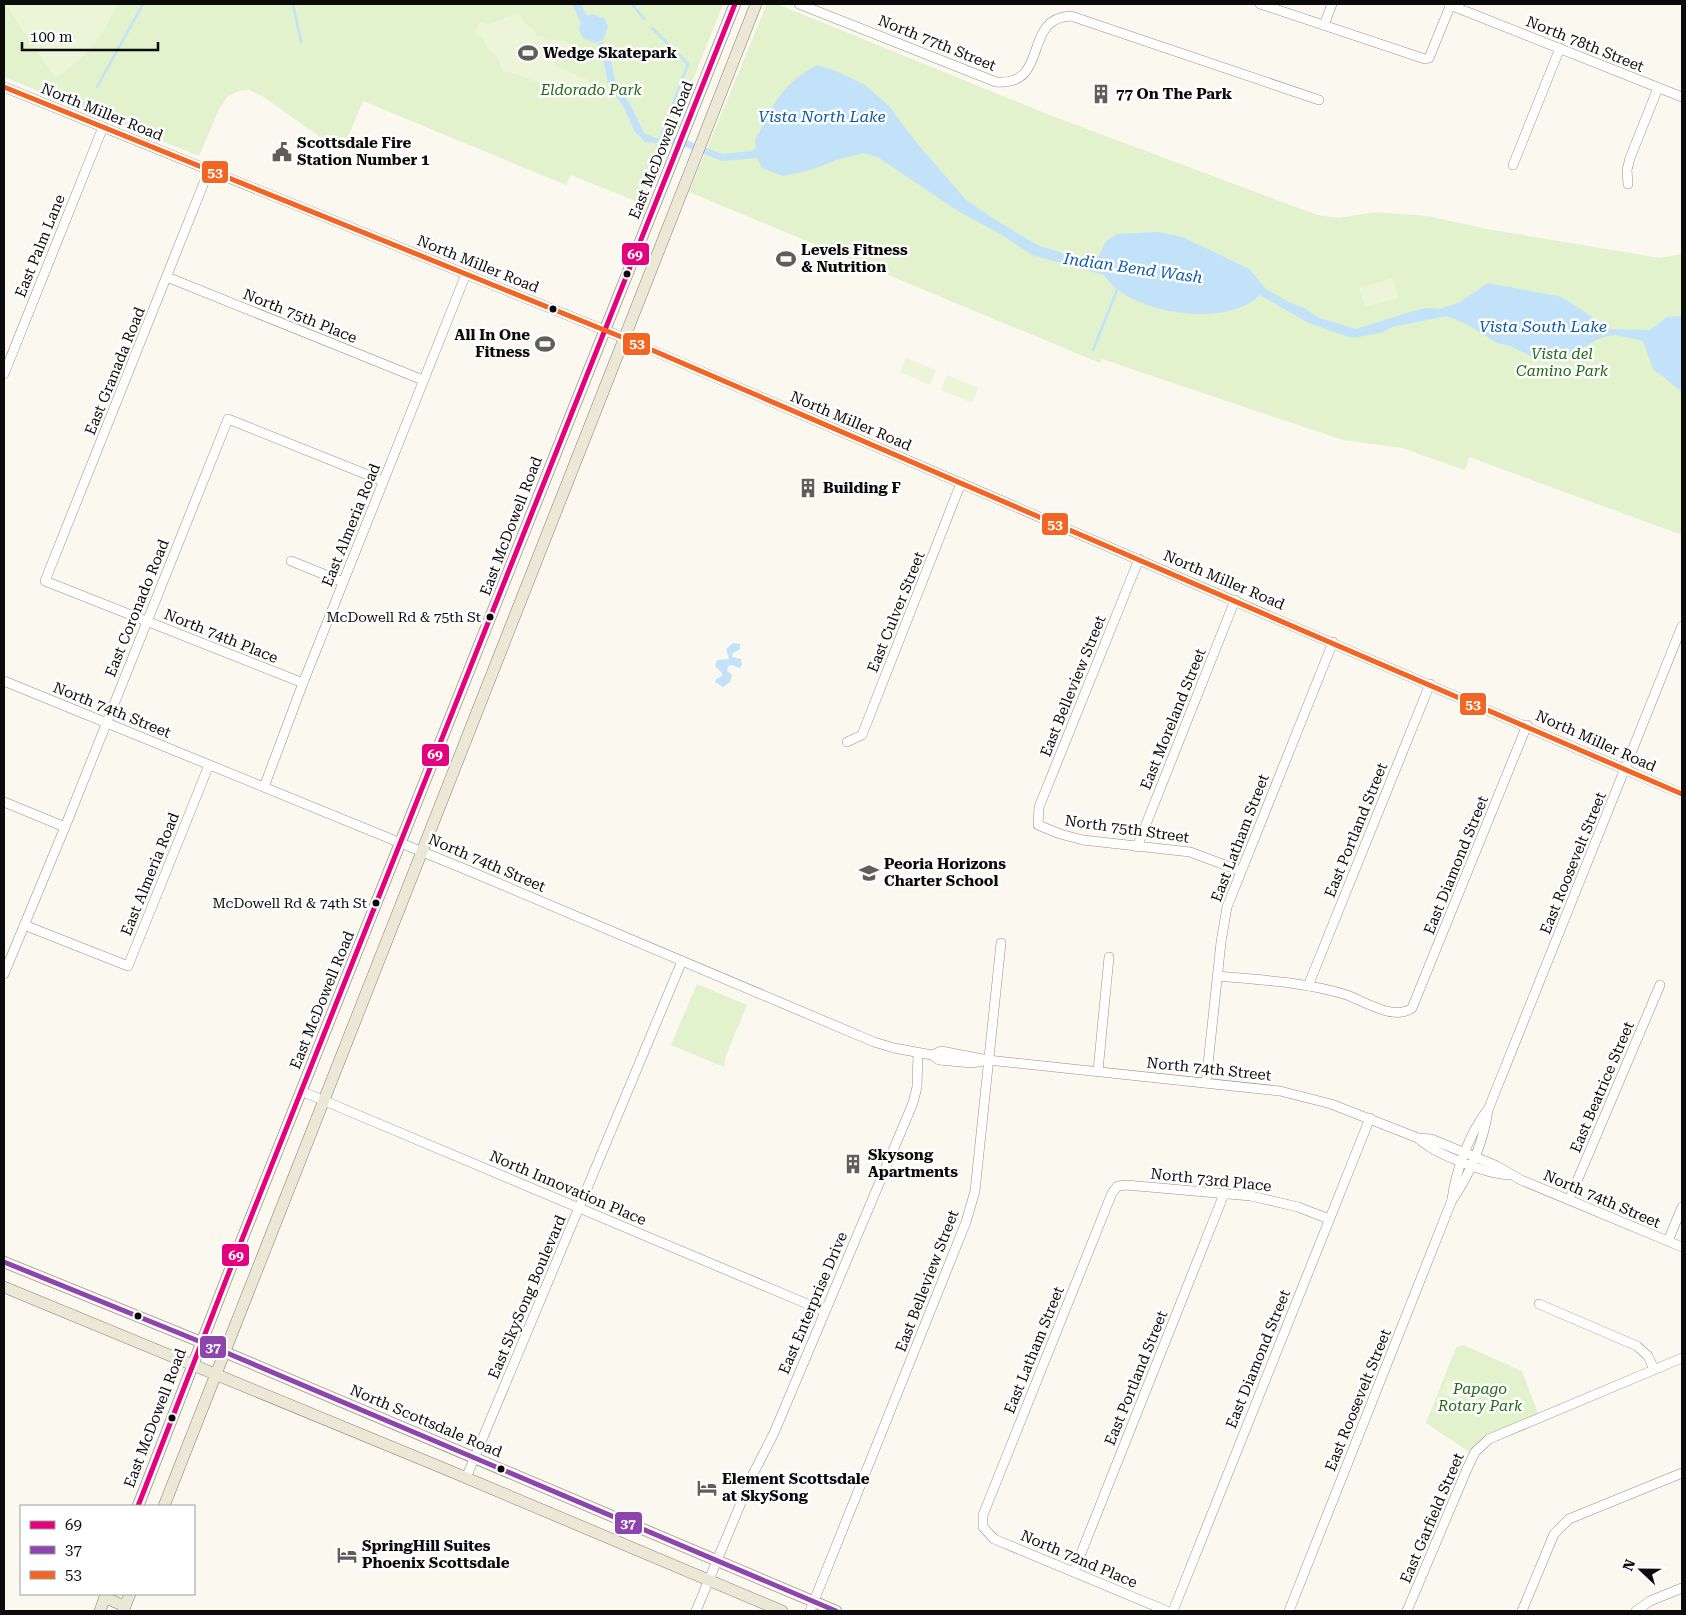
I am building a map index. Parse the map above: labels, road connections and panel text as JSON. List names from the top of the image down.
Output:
{
  "streets": {
    "main road": ["East McDowell Road", "North Scottsdale Road"],
    "street": [
      "North 77th Street",
      "North 78th Street",
      "North Miller Road",
      "East Palm Lane",
      "North 75th Place",
      "East Granada Road",
      "East Almeria Road",
      "East Coronado Road",
      "East Culver Street",
      "North 74th Place",
      "East Belleview Street",
      "North 74th Street",
      "East Moreland Street",
      "North 75th Street",
      "East Portland Street",
      "East Latham Street",
      "East Roosevelt Street",
      "East Diamond Street",
      "East Beatrice Street",
      "North 73rd Place",
      "North Innovation Place",
      "East SkySong Boulevard",
      "East Enterprise Drive",
      "East Garfield Street",
      "North 72nd Place"
    ]
  },
  "crossings": [
    ["North Miller Road", "East McDowell Road"],
    ["North Miller Road", "East Palm Lane"],
    ["North Miller Road", "East Granada Road"],
    ["North Miller Road", "East Almeria Road"],
    ["North Miller Road", "East Culver Street"],
    ["North Miller Road", "East Belleview Street"],
    ["North Miller Road", "East Moreland Street"],
    ["North Miller Road", "East Portland Street"],
    ["North Miller Road", "East Latham Street"],
    ["North Miller Road", "East Roosevelt Street"],
    ["North Miller Road", "East Diamond Street"],
    ["East McDowell Road", "North 74th Street"],
    ["East McDowell Road", "North Innovation Place"],
    ["East McDowell Road", "North Scottsdale Road"],
    ["North 75th Place", "East Granada Road"],
    ["North 75th Place", "East Almeria Road"],
    ["East Granada Road", "North 74th Place"],
    ["East Almeria Road", "East Coronado Road"],
    ["East Almeria Road", "North 74th Place"],
    ["East Almeria Road", "North 74th Street"],
    ["East Coronado Road", "North 74th Place"],
    ["East Coronado Road", "North 74th Street"],
    ["East Belleview Street", "North 74th Street"],
    ["East Belleview Street", "North 75th Street"],
    ["East Belleview Street", "North Scottsdale Road"],
    ["North 74th Street", "East Latham Street"],
    ["North 74th Street", "East Roosevelt Street"],
    ["North 74th Street", "East Diamond Street"],
    ["North 74th Street", "East Beatrice Street"],
    ["North 74th Street", "East SkySong Boulevard"],
    ["North 74th Street", "East Enterprise Drive"],
    ["East Moreland Street", "North 75th Street"],
    ["North 75th Street", "East Latham Street"],
    ["East Portland Street", "East Diamond Street"],
    ["East Portland Street", "North 73rd Place"],
    ["East Portland Street", "North 72nd Place"],
    ["East Latham Street", "North 73rd Place"],
    ["East Latham Street", "North 72nd Place"],
    ["East Diamond Street", "North 73rd Place"],
    ["North Innovation Place", "East SkySong Boulevard"],
    ["North Innovation Place", "East Enterprise Drive"],
    ["East SkySong Boulevard", "North Scottsdale Road"],
    ["East Enterprise Drive", "North Scottsdale Road"]
  ],
  "water": ["Vista North Lake", "Indian Bend Wash", "Vista South Lake"],
  "parks": ["Eldorado Park", "Vista del Camino Park", "Papago Rotary Park"],
  "places": {
    "sports": ["Wedge Skatepark", "Levels Fitness & Nutrition", "All In One Fitness"],
    "building": ["77 On The Park", "Building F", "Skysong Apartments"],
    "public building": ["Scottsdale Fire Station Number 1"],
    "other": ["McDowell Rd & 75th St", "McDowell Rd & 74th St"],
    "school or university": ["Peoria Horizons Charter School"],
    "hotel": ["Element Scottsdale at SkySong", "SpringHill Suites Phoenix Scottsdale"]
  },
  "lines": ["transit line 69", "transit line 53", "transit line 37"],
  "legend": ["69", "37", "53"],
  "scale_bar": "100 m",
  "north": "left"
}
